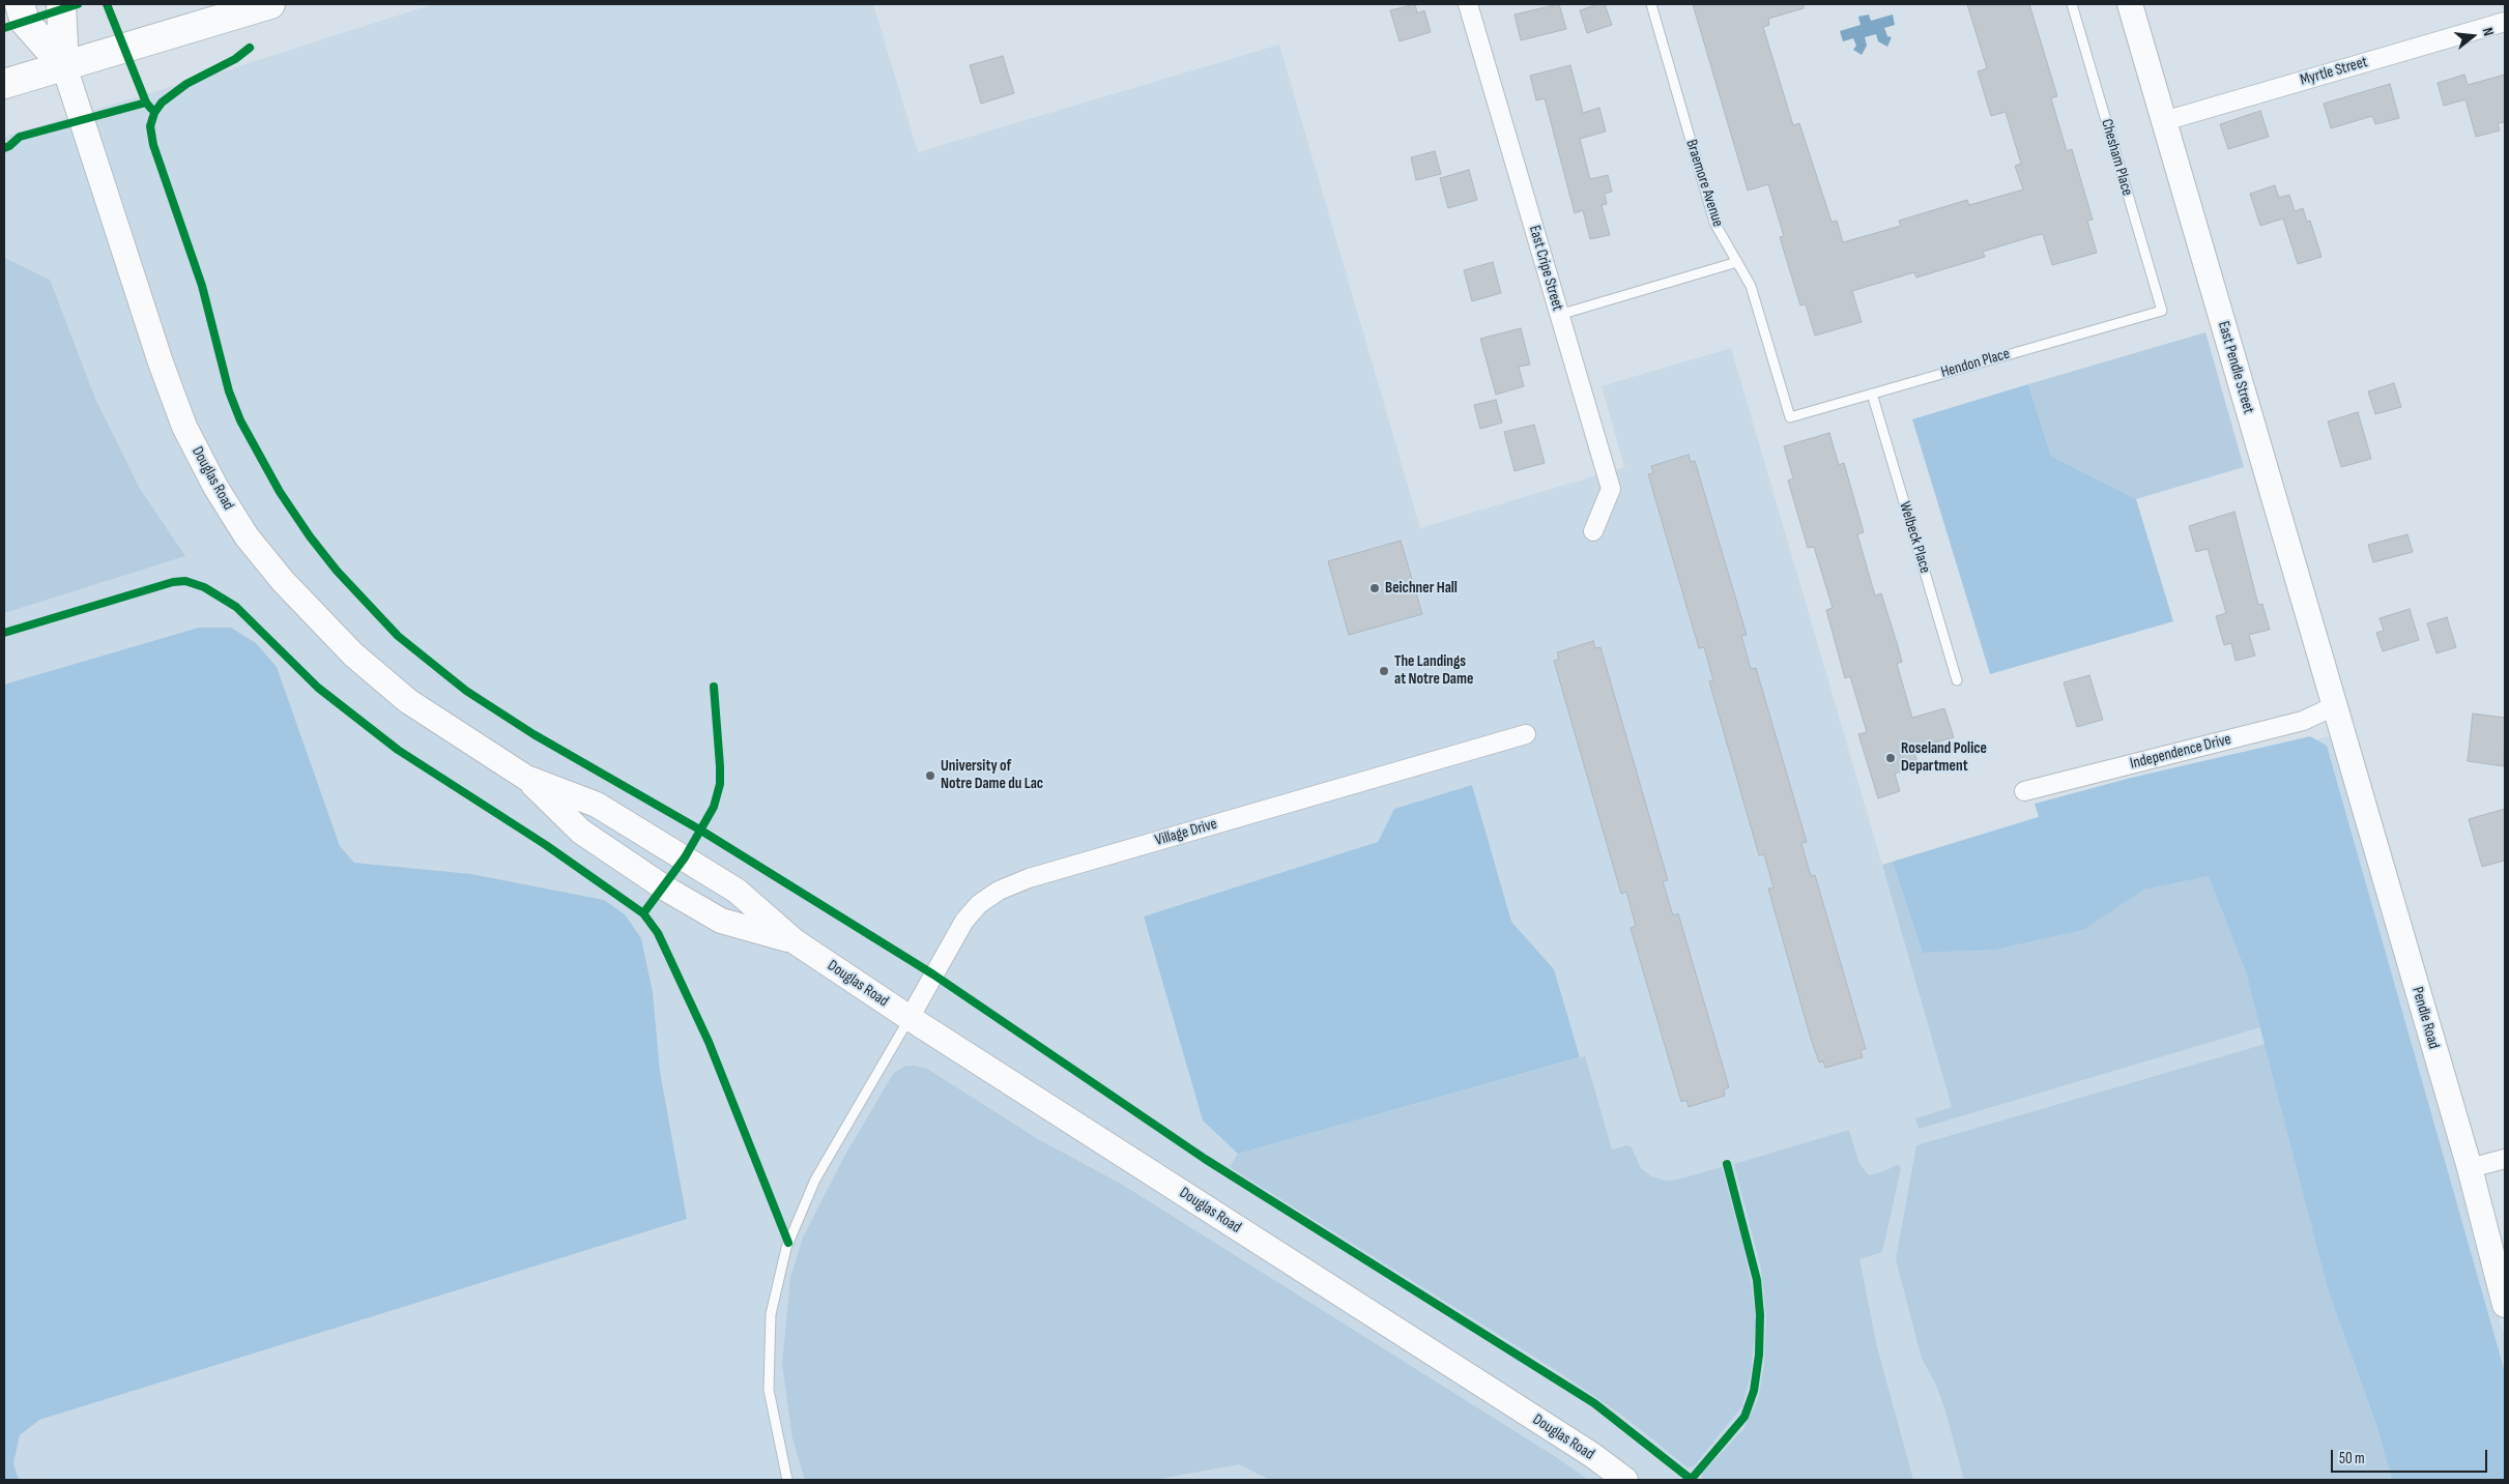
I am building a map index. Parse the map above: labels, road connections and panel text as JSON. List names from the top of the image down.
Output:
{
  "streets": {
    "street": [
      "Myrtle Street",
      "East Cripe Street",
      "East Pendle Street",
      "Douglas Road",
      "Independence Drive",
      "Village Drive",
      "Pendle Road"
    ],
    "lane": [
      "Chesham Place",
      "Braemore Avenue",
      "Hendon Place",
      "Welbeck Place"
    ]
  },
  "crossings": [
    ["Myrtle Street", "East Pendle Street"],
    ["Chesham Place", "Hendon Place"],
    ["Braemore Avenue", "Hendon Place"],
    ["Hendon Place", "Welbeck Place"],
    ["East Pendle Street", "Independence Drive"],
    ["East Pendle Street", "Pendle Road"],
    ["Douglas Road", "Village Drive"]
  ],
  "places": [
    "Beichner Hall",
    "The Landings at Notre Dame",
    "Roseland Police Department",
    "University of Notre Dame du Lac"
  ],
  "scale_bar": "50 m",
  "north": "right"
}
